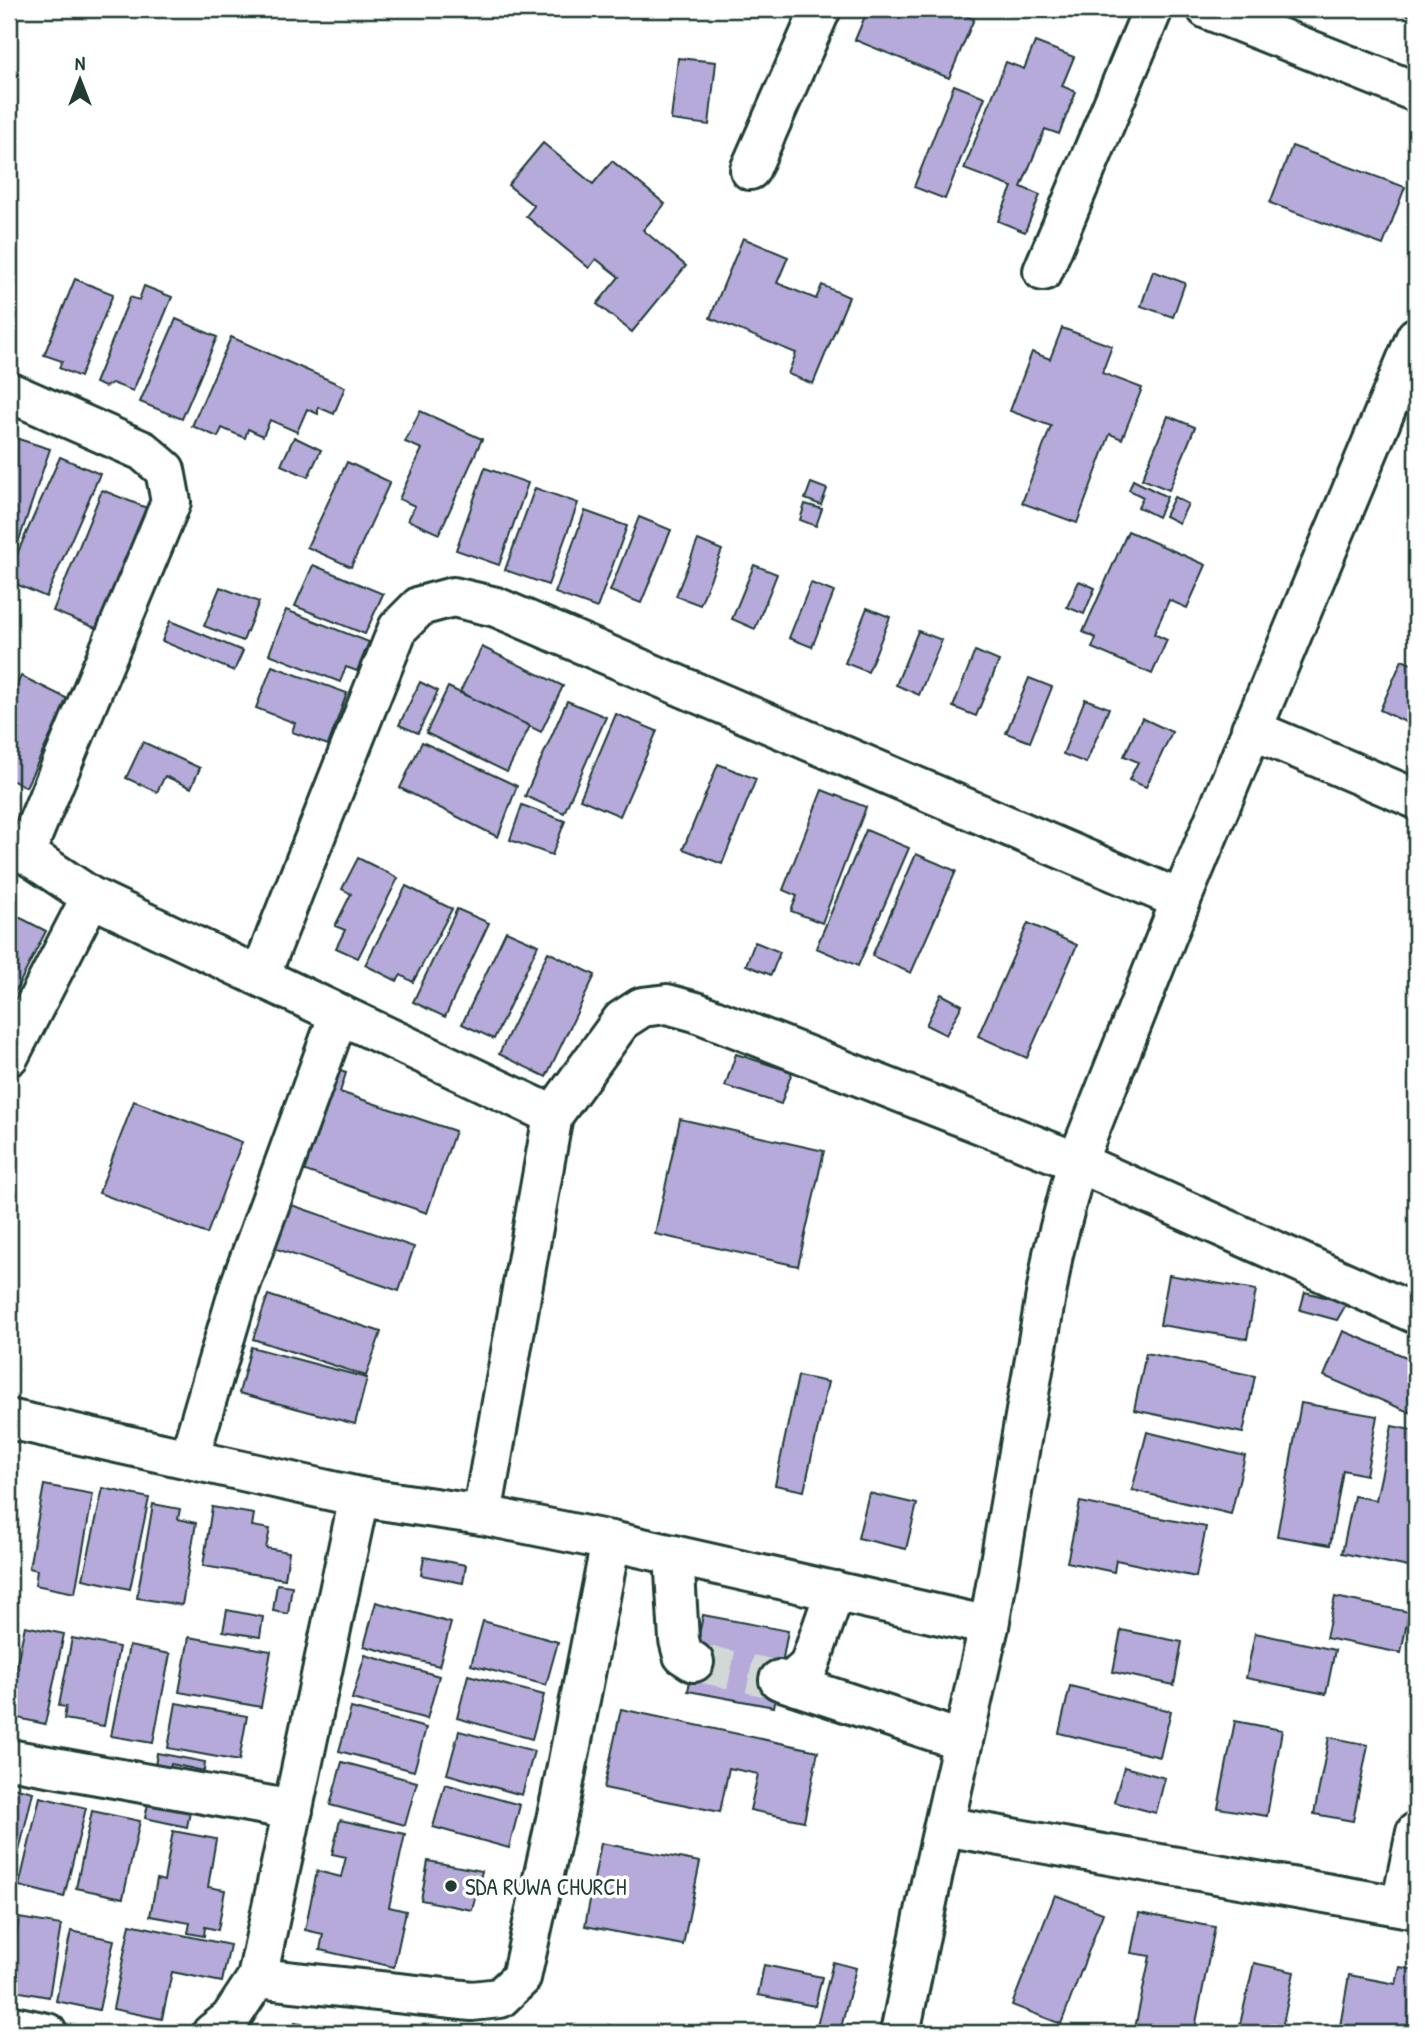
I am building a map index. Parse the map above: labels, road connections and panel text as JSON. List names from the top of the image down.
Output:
{
  "places": ["SDA RUWA CHURCH"],
  "north": "top"
}
